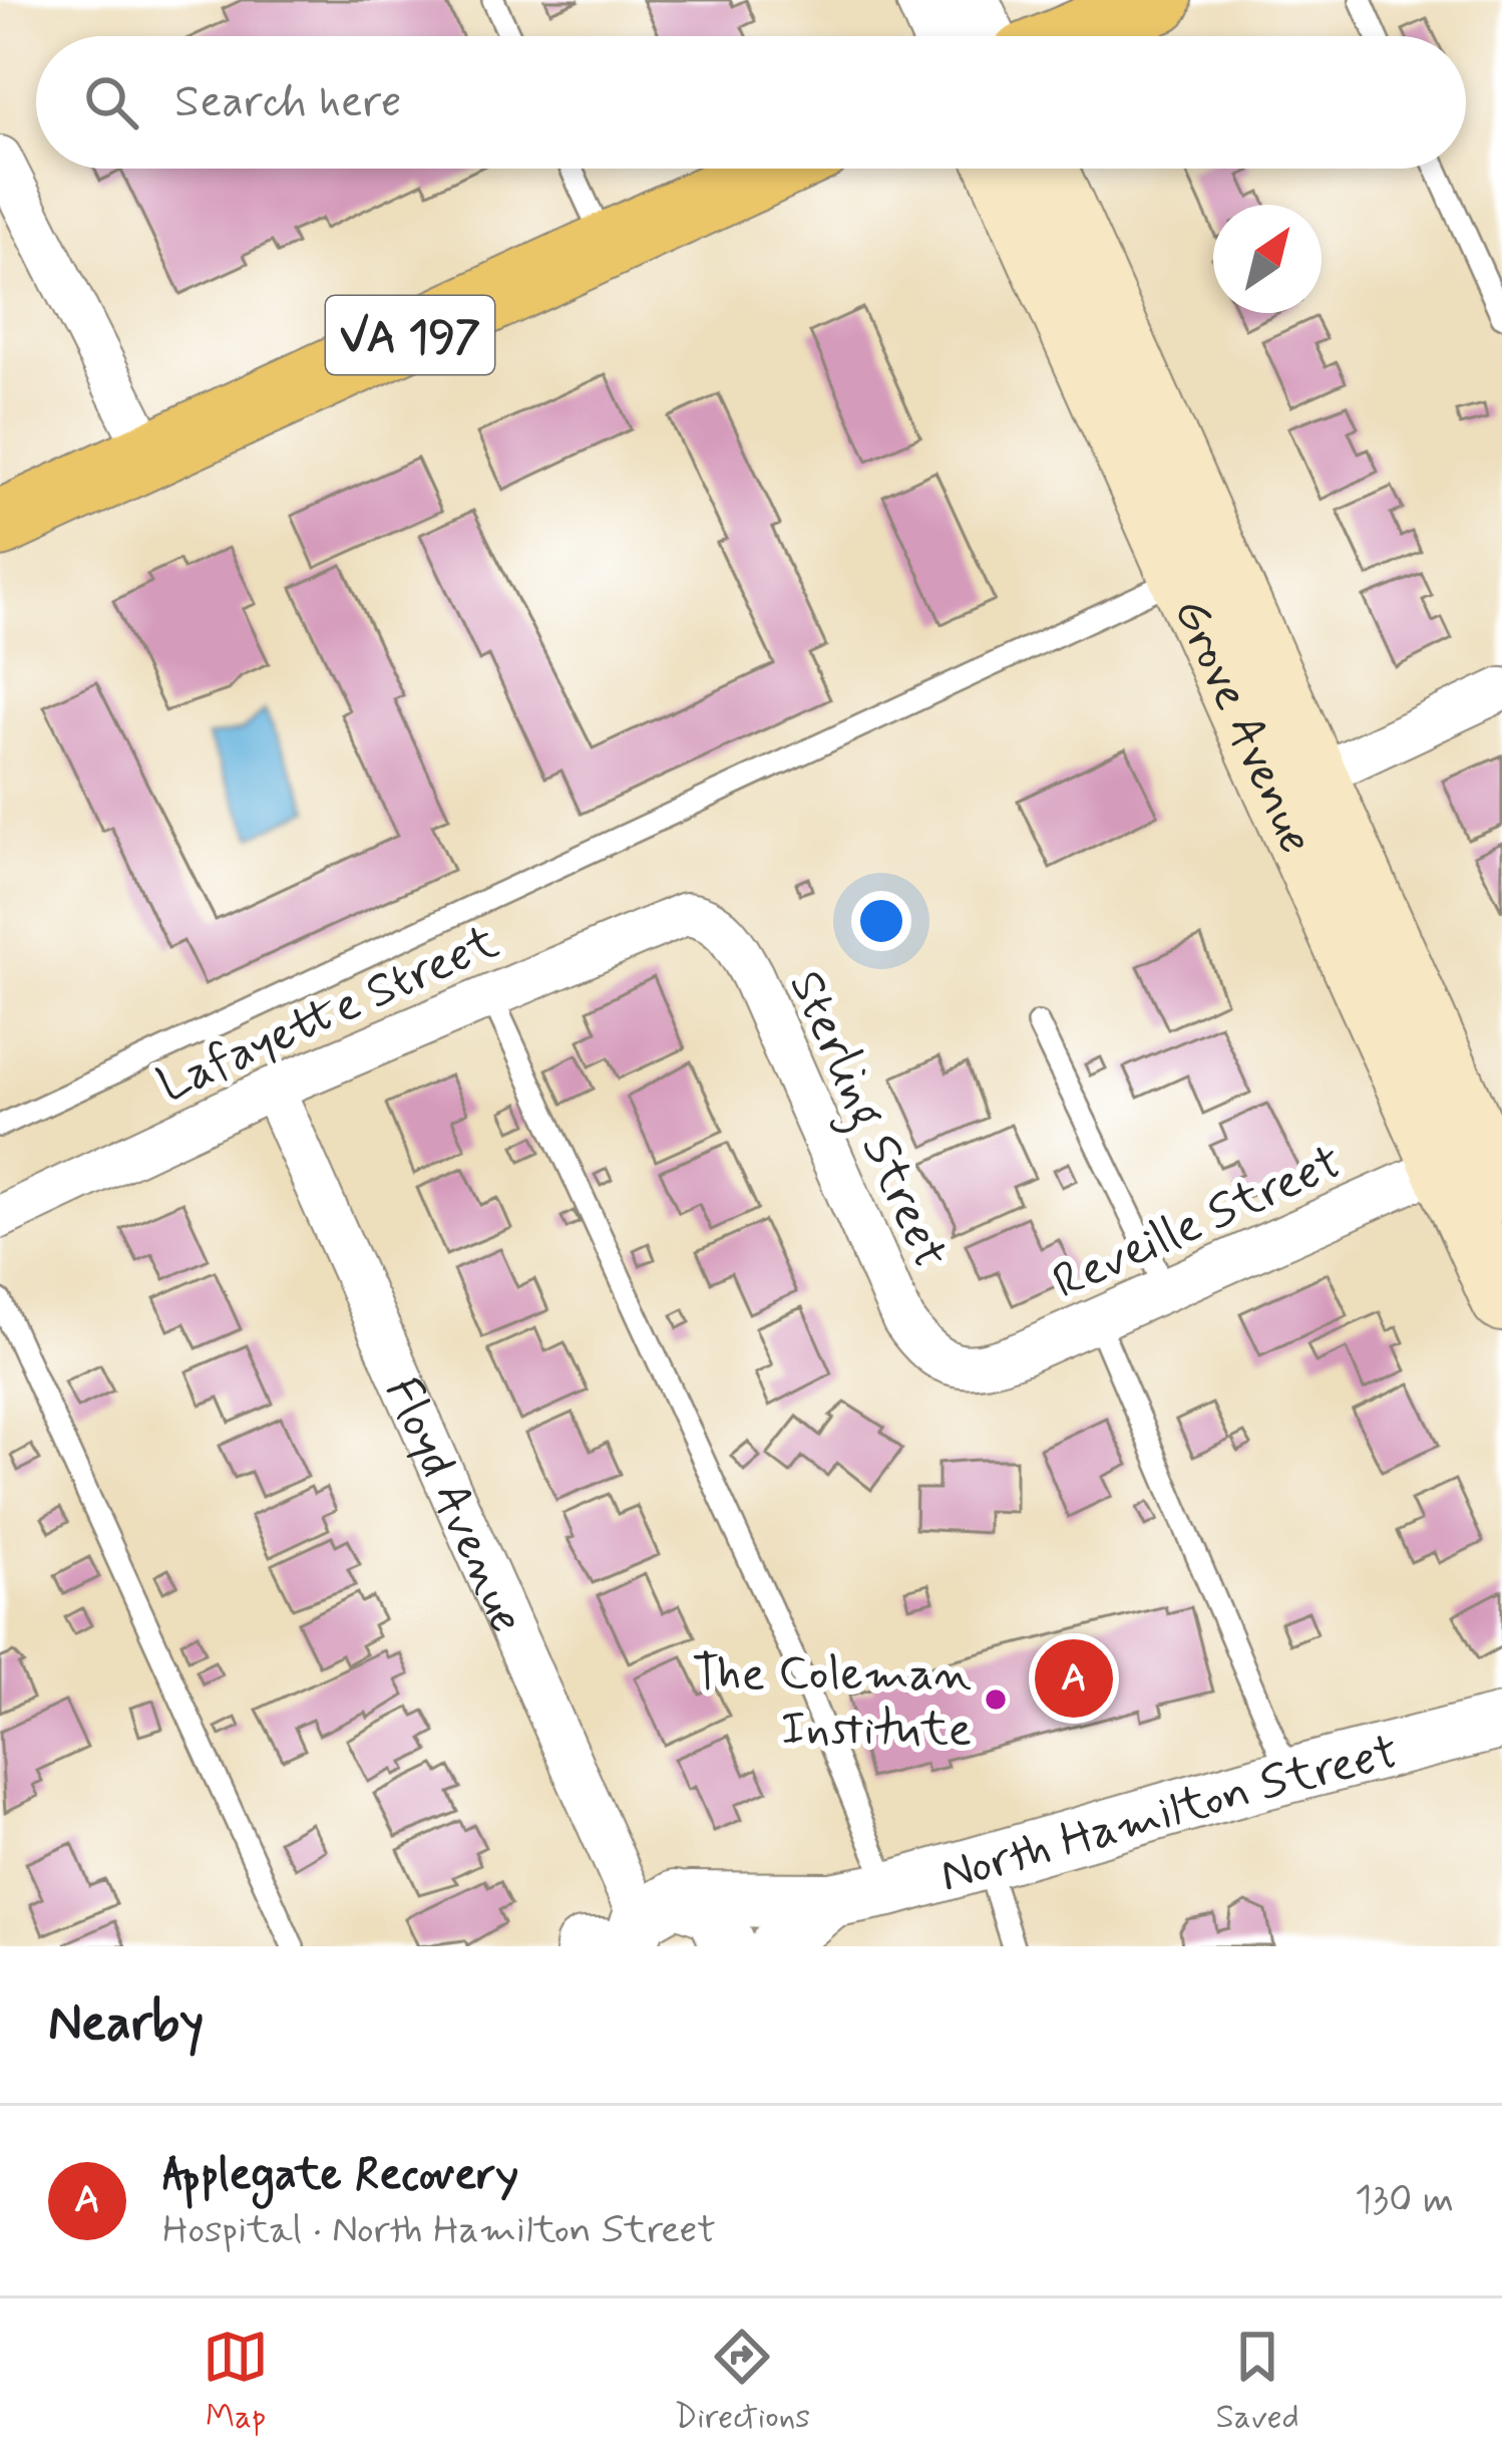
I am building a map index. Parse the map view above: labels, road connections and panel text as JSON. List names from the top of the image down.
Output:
{
  "streets": {
    "main road": ["VA 197", "Grove Avenue"],
    "street": [
      "Lafayette Street",
      "Sterling Street",
      "Reveille Street",
      "Floyd Avenue",
      "North Hamilton Street"
    ]
  },
  "crossings": [
    ["Grove Avenue", "Reveille Street"],
    ["Lafayette Street", "Sterling Street"],
    ["Lafayette Street", "Floyd Avenue"],
    ["Sterling Street", "Reveille Street"]
  ],
  "places": ["The Coleman Institute"],
  "north": "top right",
  "page": {
    "search": "Search here",
    "pins": "A",
    "heading": "Nearby",
    "list": [
      {
        "mark": "A",
        "name": "Applegate Recovery",
        "note": "Hospital · North Hamilton Street",
        "value": "130 m"
      }
    ],
    "nav": ["Map", "Directions", "Saved"]
  }
}
